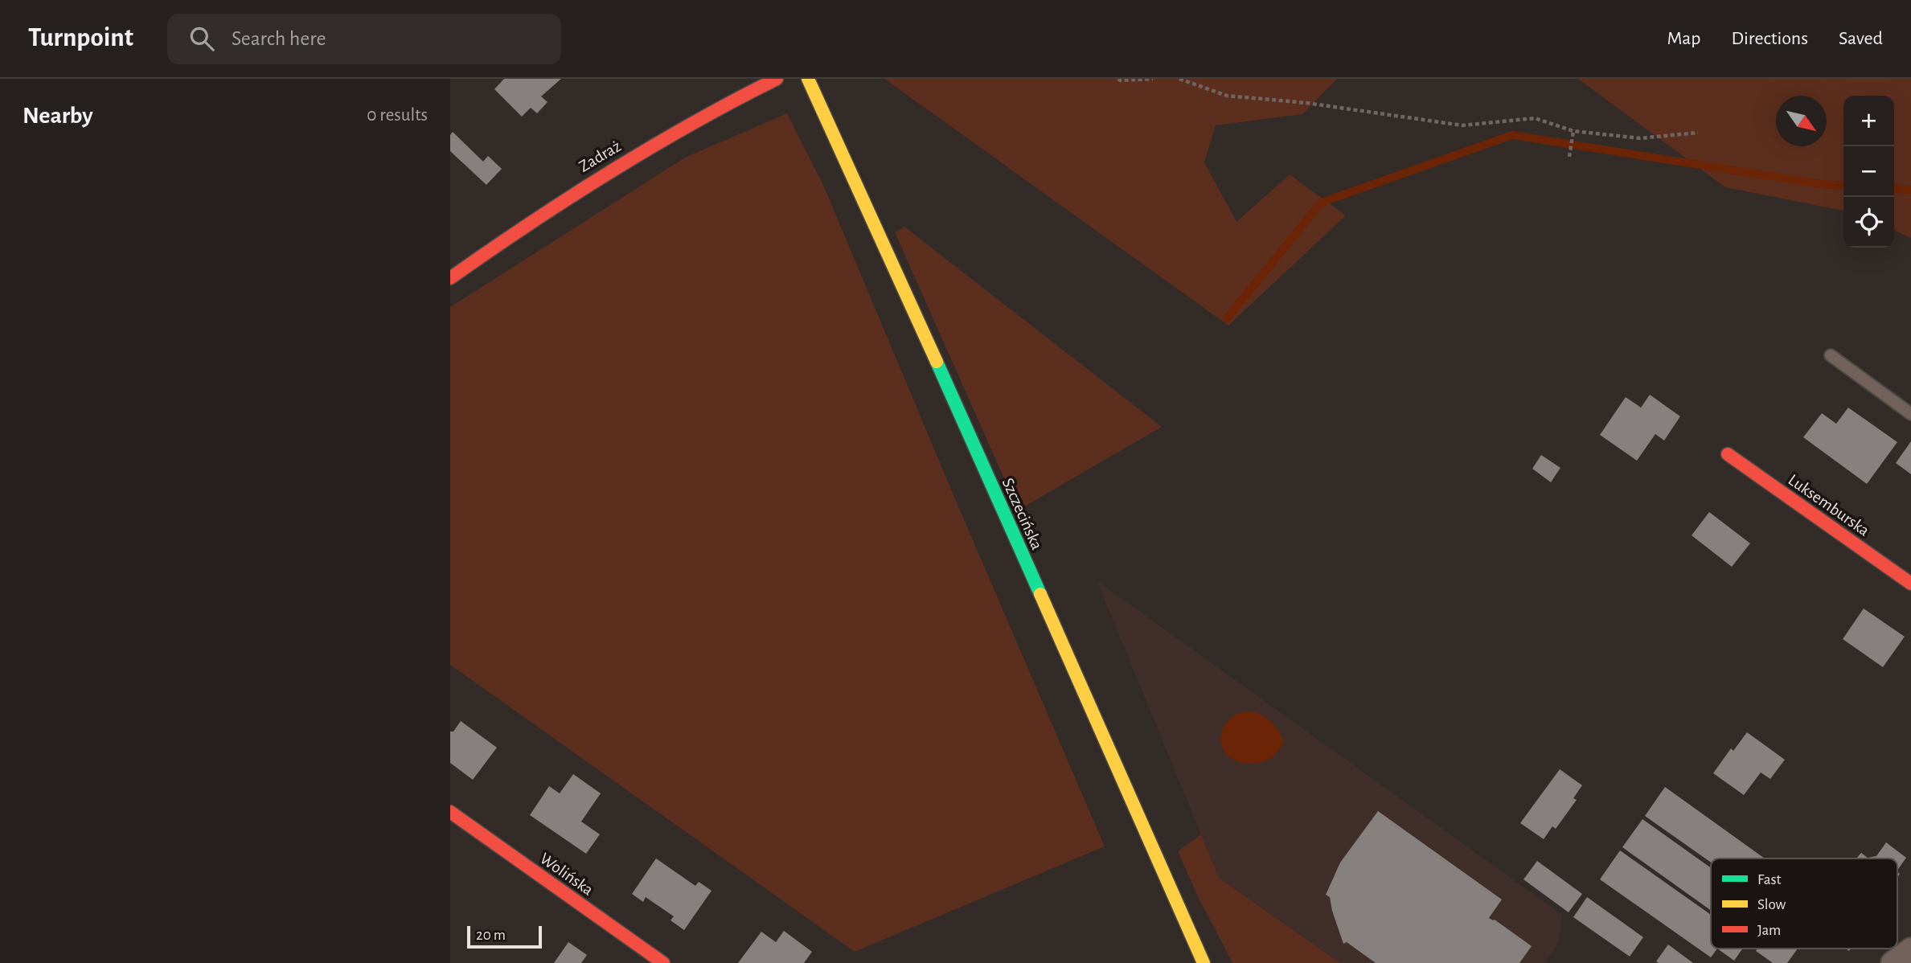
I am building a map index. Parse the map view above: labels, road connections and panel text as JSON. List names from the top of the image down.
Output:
{
  "streets": {
    "main road": [
      "Zadraż",
      "Luksemburska",
      "Szczecińska",
      "Wolińska"
    ]
  },
  "legend": ["Fast", "Slow", "Jam"],
  "scale_bar": "20 m",
  "north": "bottom right",
  "page": {
    "header": "Turnpoint",
    "search": "Search here",
    "nav": ["Map", "Directions", "Saved"],
    "heading": ["Nearby", "0 results"],
    "map_buttons": ["+", "−"],
    "scale": "20 m"
  }
}
